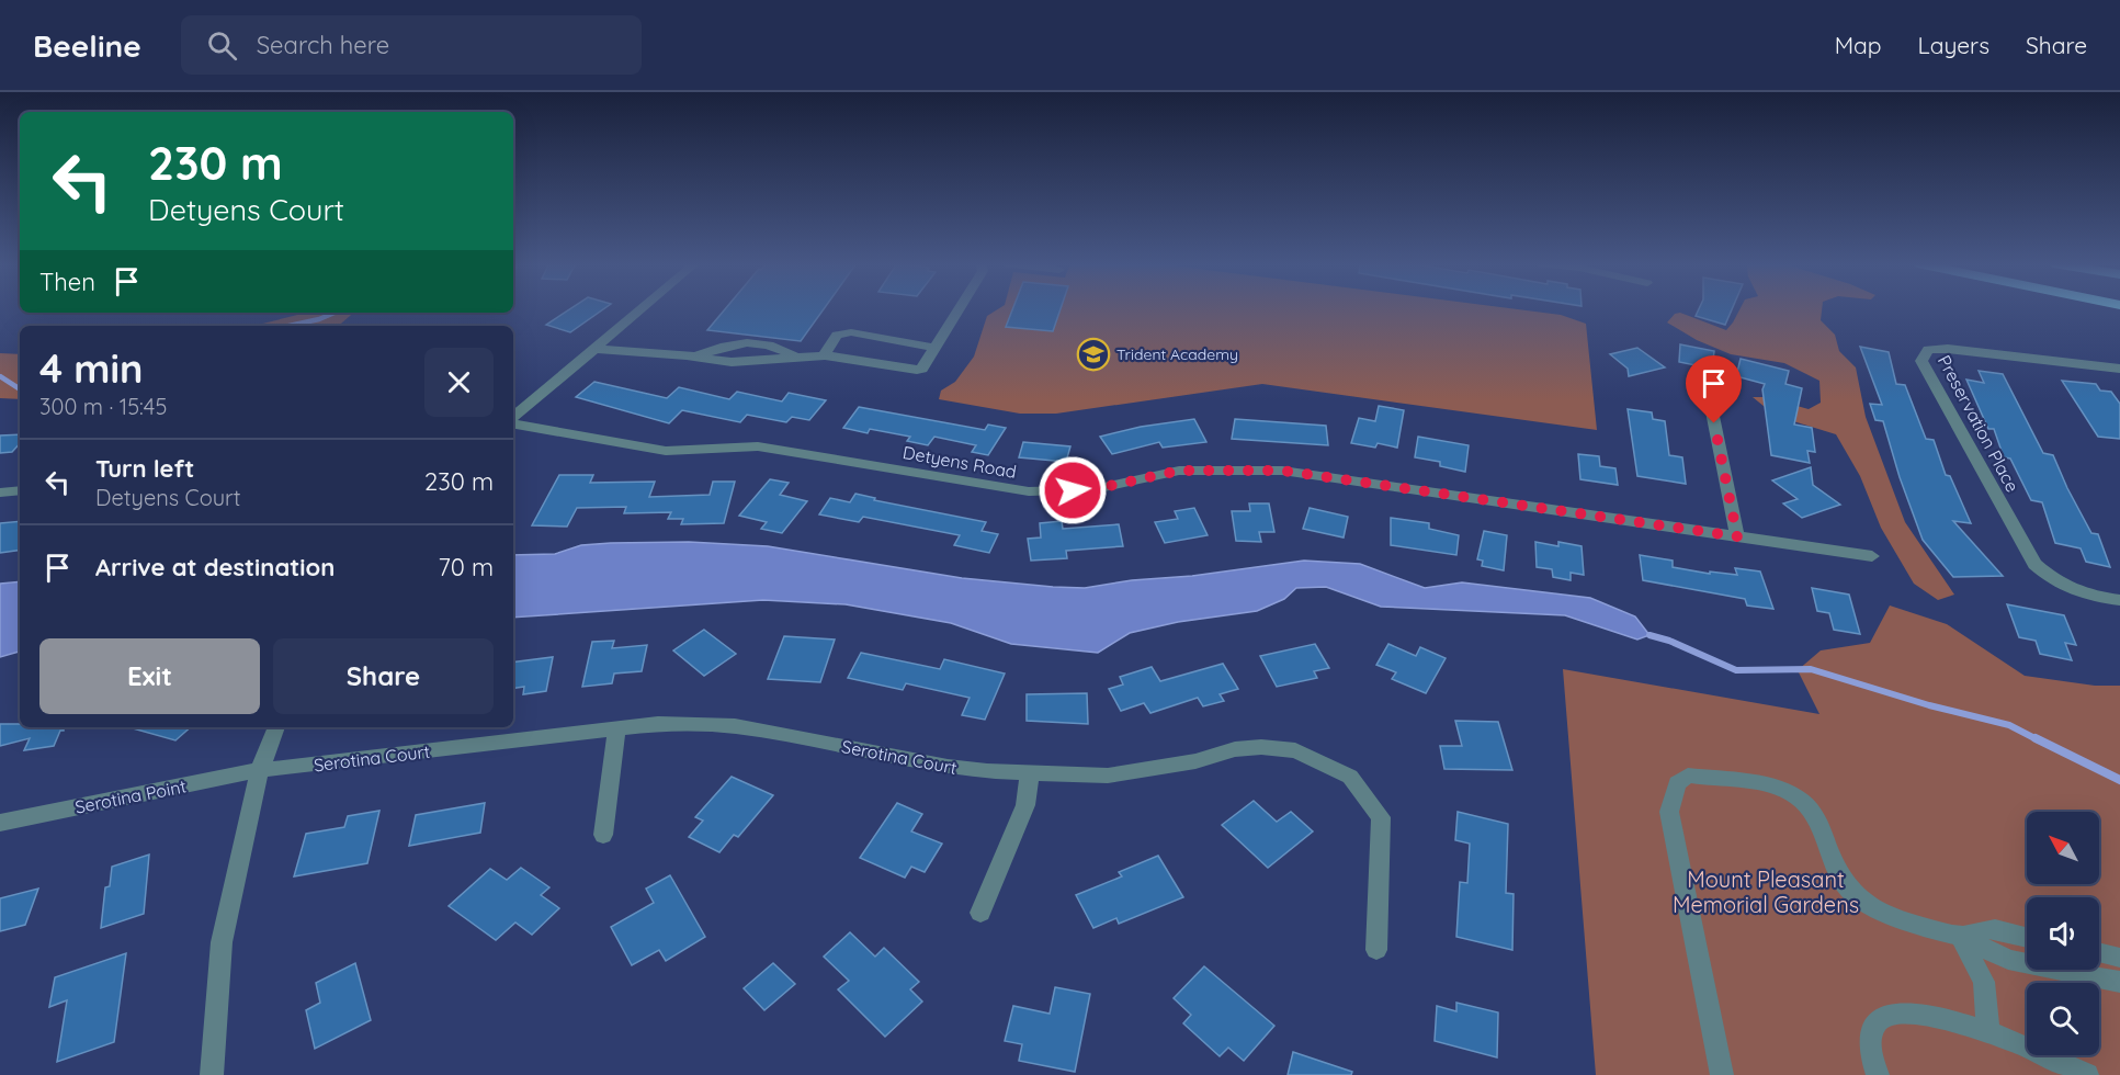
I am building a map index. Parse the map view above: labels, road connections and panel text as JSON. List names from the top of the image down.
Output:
{
  "streets": {
    "street": [
      "Preservation Place",
      "Detyens Road",
      "Serotina Court",
      "Serotina Point"
    ]
  },
  "crossings": [
    ["Serotina Court", "Serotina Point"]
  ],
  "parks": ["Mount Pleasant Memorial Gardens"],
  "places": {
    "school or university": ["Trident Academy"]
  },
  "north": "top left",
  "page": {
    "header": "Beeline",
    "search": "Search here",
    "nav": ["Map", "Layers", "Share"],
    "turn": ["230 m", "Detyens Court"],
    "then": "Then",
    "heading": ["4 min", "300 m · 15:45"],
    "list": [
      {
        "name": "Turn left",
        "note": "Detyens Court",
        "value": "230 m"
      },
      {
        "name": "Arrive at destination",
        "value": "70 m"
      }
    ],
    "buttons": ["Exit", "Share"]
  }
}
